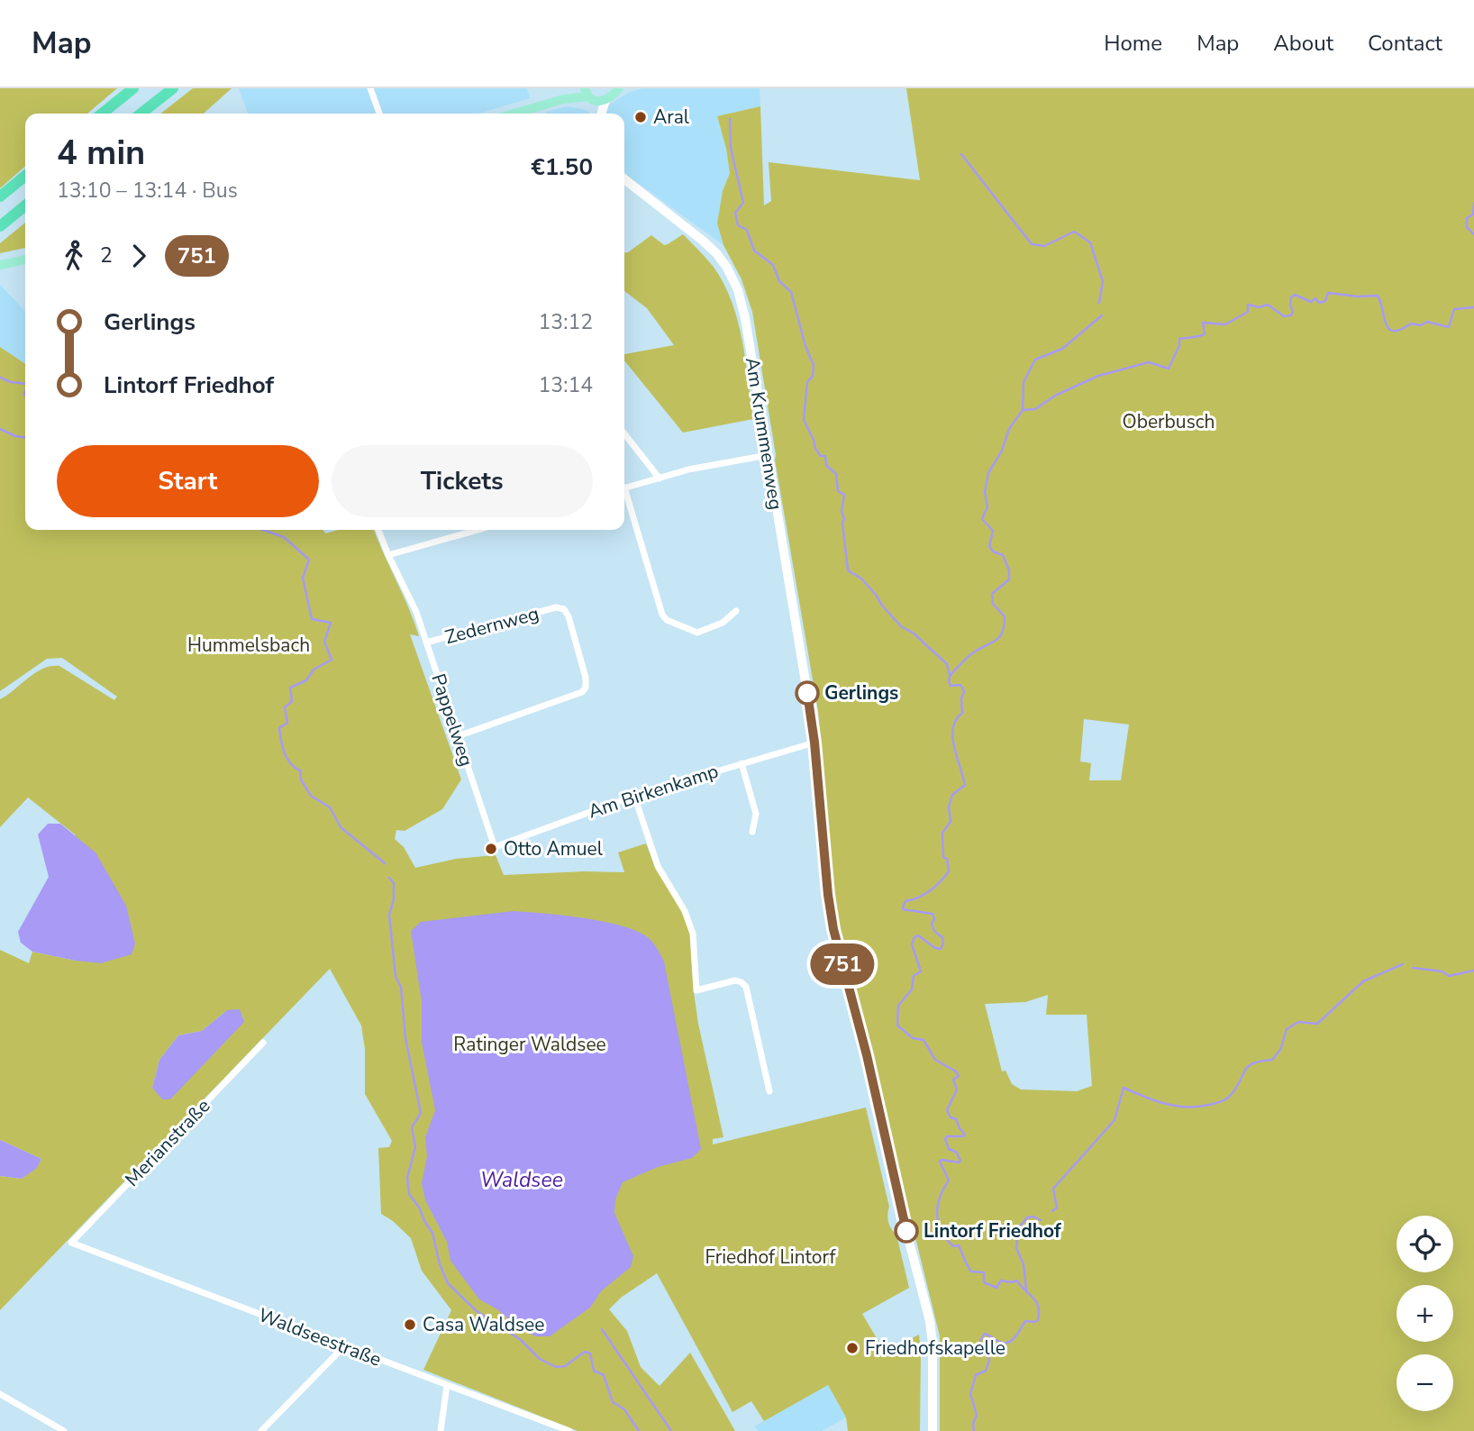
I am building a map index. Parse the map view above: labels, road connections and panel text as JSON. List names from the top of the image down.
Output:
{
  "streets": {
    "main road": ["Am Krummenweg"],
    "street": [
      "Zedernweg",
      "Pappelweg",
      "Am Birkenkamp",
      "Merianstraße",
      "Waldseestraße"
    ]
  },
  "crossings": [
    ["Am Krummenweg", "Am Birkenkamp"],
    ["Zedernweg", "Pappelweg"],
    ["Pappelweg", "Am Birkenkamp"],
    ["Merianstraße", "Waldseestraße"]
  ],
  "water": ["Waldsee"],
  "parks": [
    "Oberbusch",
    "Hummelsbach",
    "Ratinger Waldsee",
    "Friedhof Lintorf"
  ],
  "places": [
    "Aral",
    "Gerlings",
    "Otto Amuel",
    "Lintorf Friedhof",
    "Casa Waldsee",
    "Friedhofskapelle"
  ],
  "lines": ["bus line 751"],
  "page": {
    "header": "Map",
    "nav": [
      "Home",
      "Map",
      "About",
      "Contact"
    ],
    "on_map": "751",
    "heading": ["4 min", "13:10 – 13:14 · Bus", "€1.50"],
    "legs": ["2", "751"],
    "list": [
      {
        "name": "Gerlings",
        "value": "13:12"
      },
      {
        "name": "Lintorf Friedhof",
        "value": "13:14"
      }
    ],
    "buttons": ["Start", "Tickets"],
    "map_buttons": ["+", "−"]
  }
}
